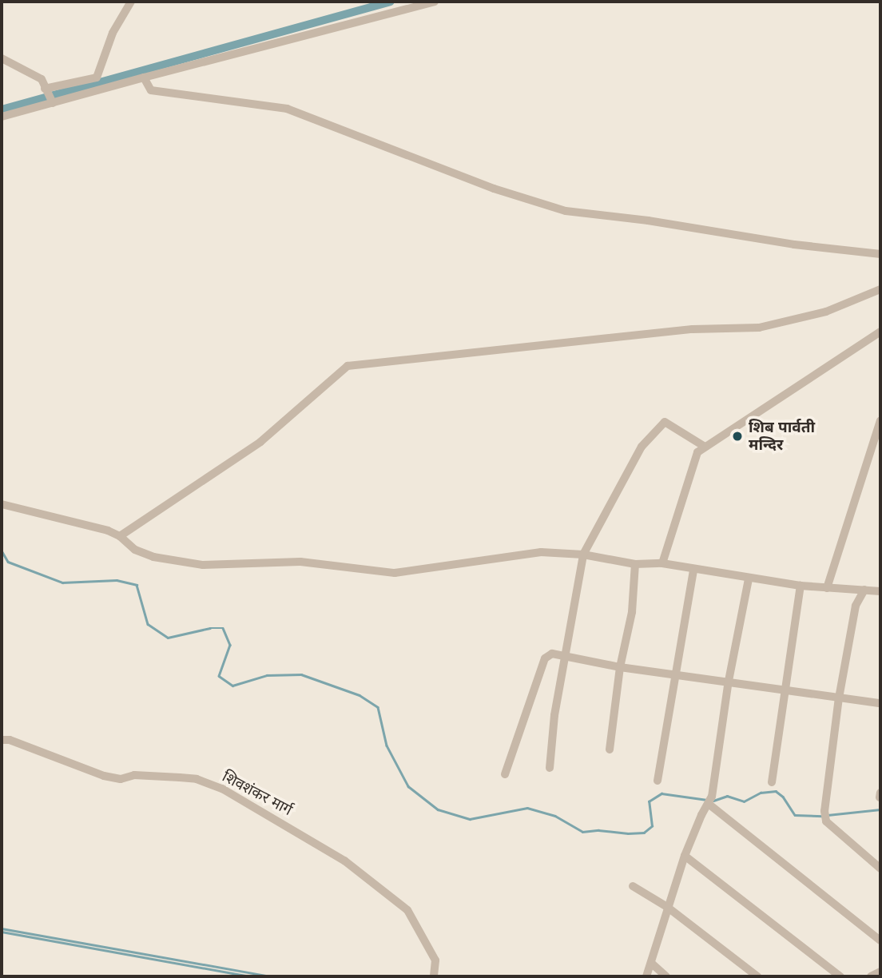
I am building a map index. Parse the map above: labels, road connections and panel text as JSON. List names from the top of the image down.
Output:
{
  "streets": {
    "street": ["शिवशंकर मार्ग"]
  },
  "places": ["शिब पार्वती मन्दिर"]
}
